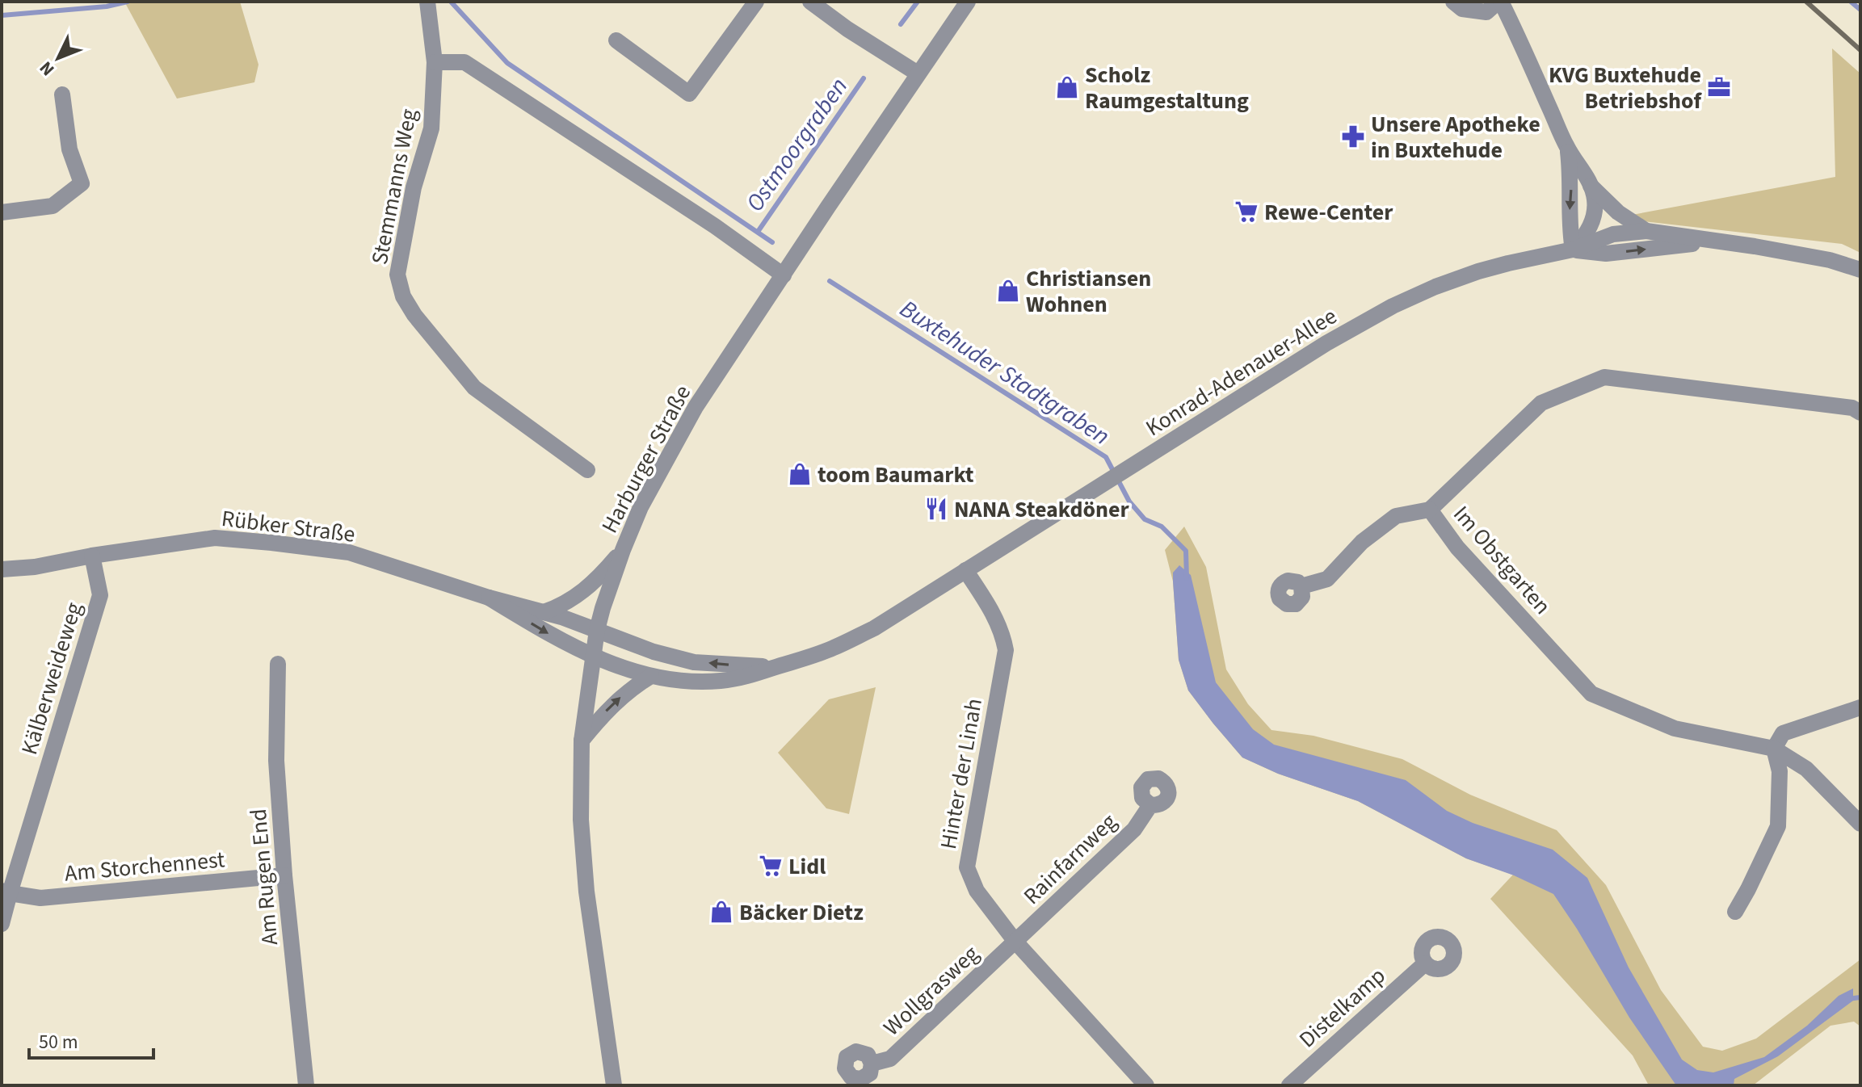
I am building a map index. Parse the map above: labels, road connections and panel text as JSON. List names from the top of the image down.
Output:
{
  "streets": {
    "street": [
      "Stemmanns Weg",
      "Konrad-Adenauer-Allee",
      "Harburger Straße",
      "Rübker Straße",
      "Im Obstgarten",
      "Kälberweideweg",
      "Hinter der Linah",
      "Rainfarnweg",
      "Am Storchennest",
      "Am Rugen End",
      "Wollgrasweg",
      "Distelkamp"
    ]
  },
  "crossings": [
    ["Konrad-Adenauer-Allee", "Harburger Straße"],
    ["Konrad-Adenauer-Allee", "Rübker Straße"],
    ["Konrad-Adenauer-Allee", "Hinter der Linah"],
    ["Harburger Straße", "Rübker Straße"],
    ["Rübker Straße", "Kälberweideweg"],
    ["Kälberweideweg", "Am Storchennest"],
    ["Hinter der Linah", "Rainfarnweg"],
    ["Hinter der Linah", "Wollgrasweg"],
    ["Rainfarnweg", "Wollgrasweg"],
    ["Am Storchennest", "Am Rugen End"]
  ],
  "water": ["Ostmoorgraben", "Buxtehuder Stadtgraben"],
  "places": {
    "shop": [
      "Scholz Raumgestaltung",
      "Christiansen Wohnen",
      "toom Baumarkt",
      "Bäcker Dietz"
    ],
    "office": ["KVG Buxtehude Betriebshof"],
    "pharmacy": ["Unsere Apotheke in Buxtehude"],
    "supermarket": ["Rewe-Center", "Lidl"],
    "restaurant": ["NANA Steakdöner"]
  },
  "scale_bar": "50 m",
  "north": "bottom left"
}
